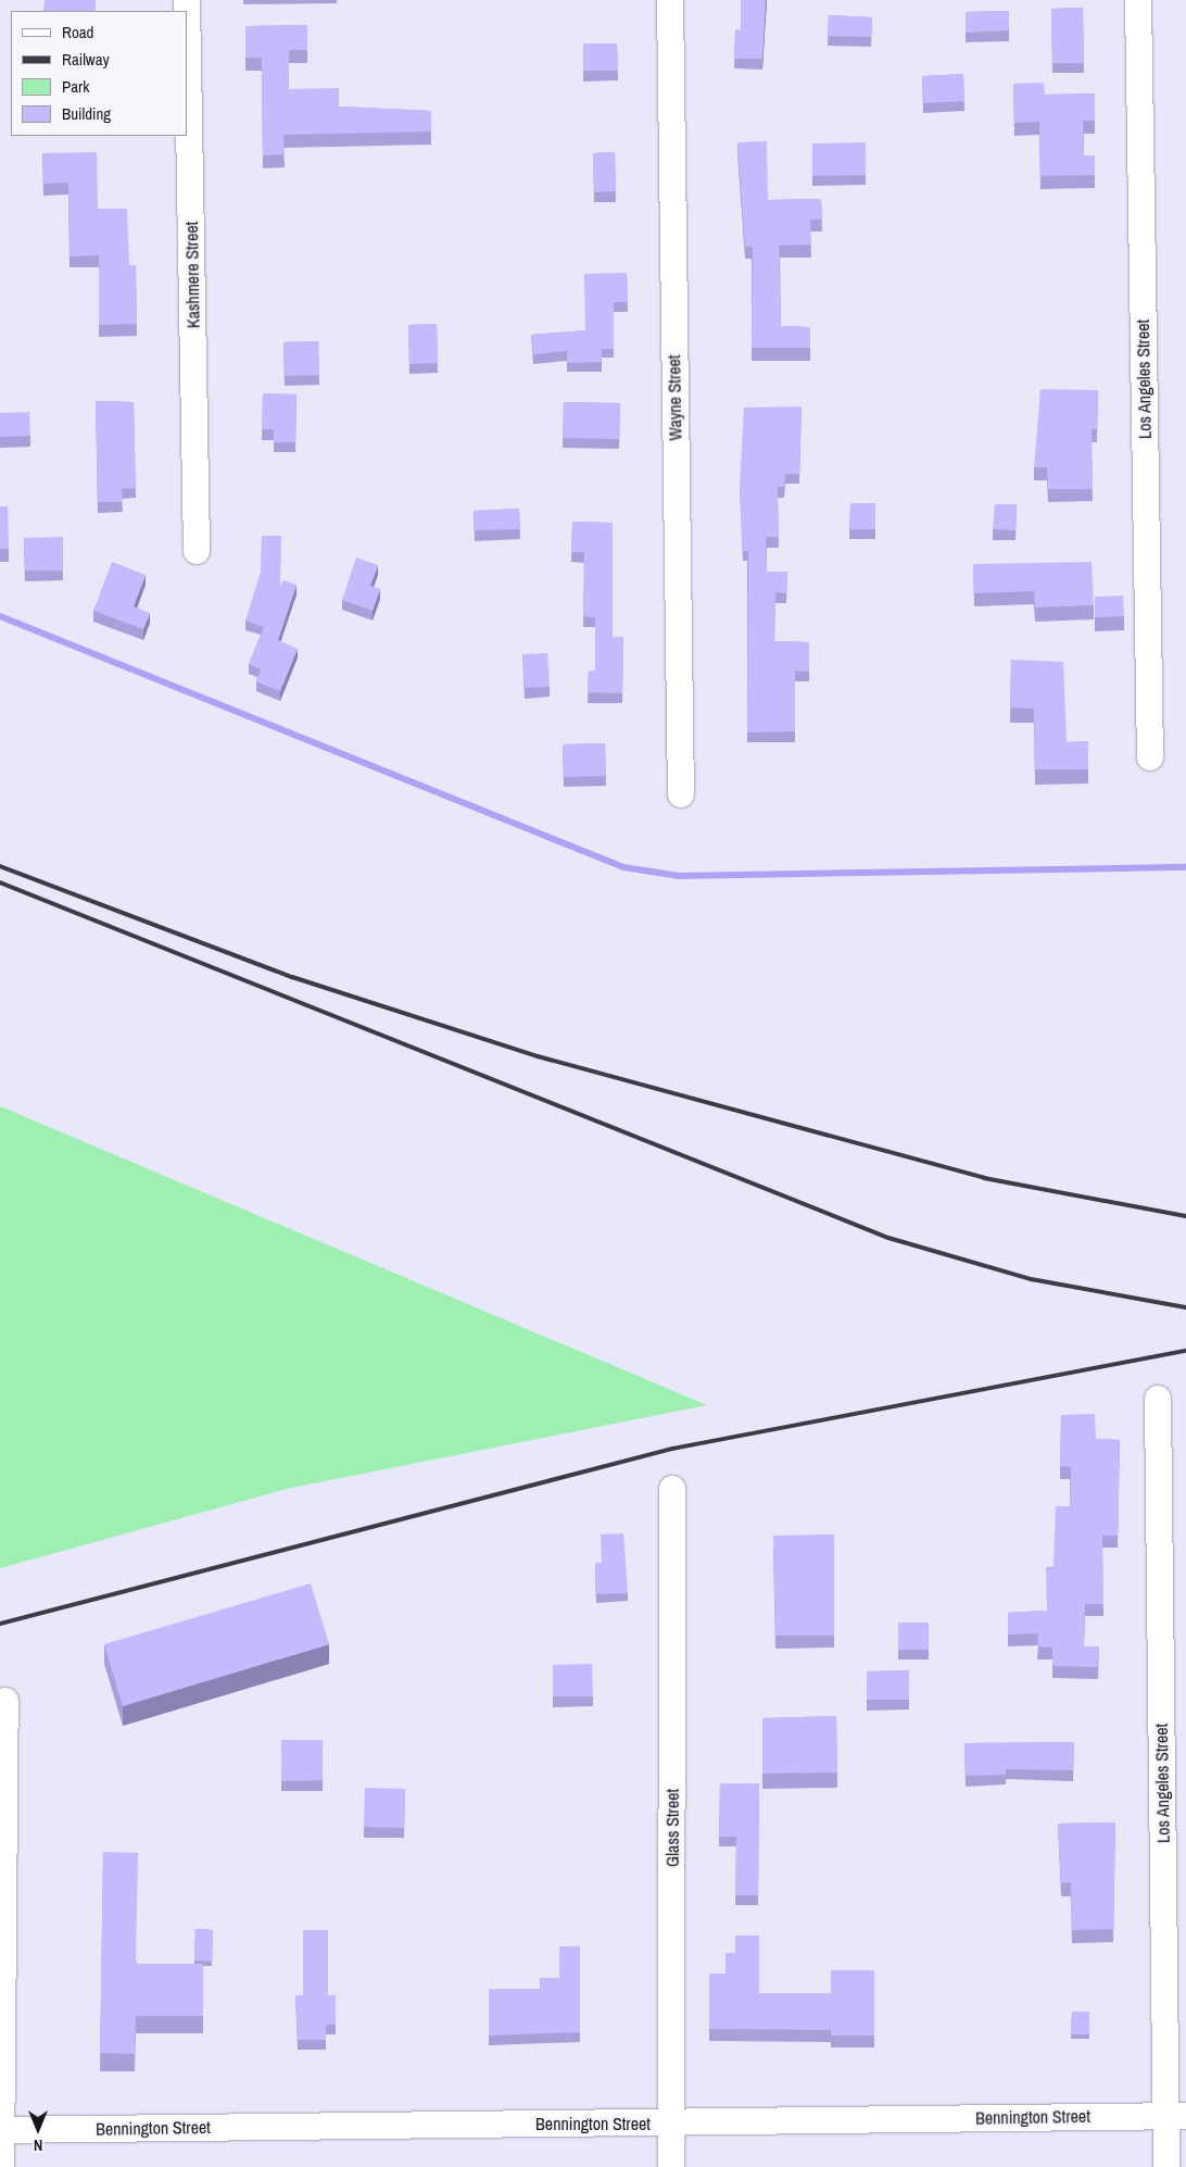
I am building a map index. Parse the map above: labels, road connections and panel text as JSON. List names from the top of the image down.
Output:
{
  "streets": {
    "street": [
      "Kashmere Street",
      "Los Angeles Street",
      "Wayne Street",
      "Glass Street",
      "Bennington Street"
    ]
  },
  "crossings": [
    ["Los Angeles Street", "Bennington Street"],
    ["Glass Street", "Bennington Street"]
  ],
  "legend": [
    "Road",
    "Railway",
    "Park",
    "Building"
  ],
  "north": "bottom"
}
